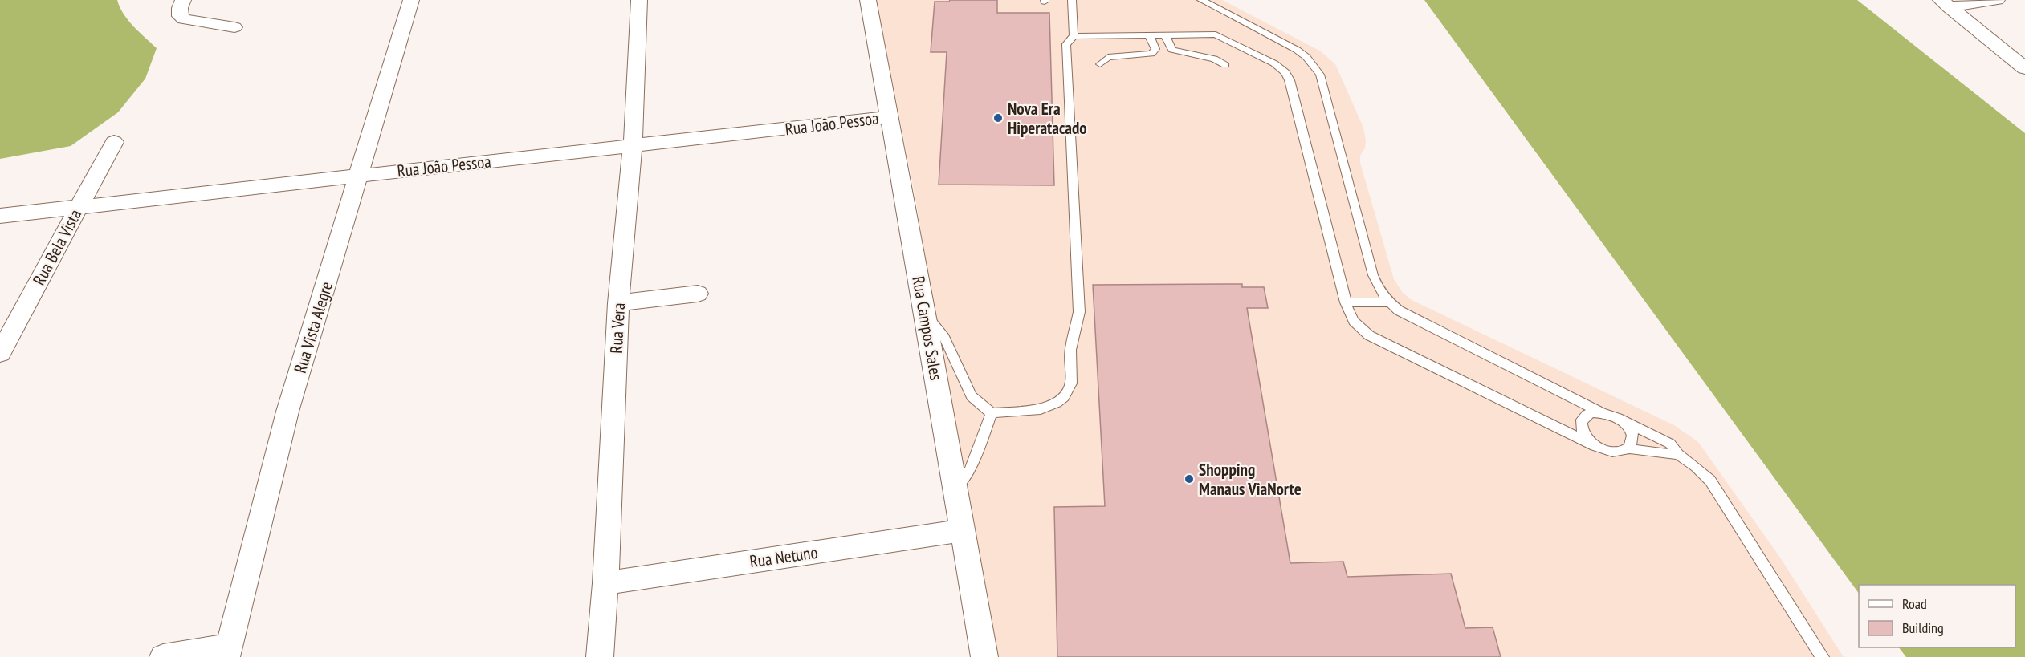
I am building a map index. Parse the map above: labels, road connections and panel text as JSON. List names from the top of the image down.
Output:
{
  "streets": {
    "street": [
      "Rua João Pessoa",
      "Rua Bela Vista",
      "Rua Vista Alegre",
      "Rua Vera",
      "Rua Campos Sales",
      "Rua Netuno"
    ]
  },
  "crossings": [
    ["Rua João Pessoa", "Rua Bela Vista"],
    ["Rua João Pessoa", "Rua Vista Alegre"],
    ["Rua João Pessoa", "Rua Vera"],
    ["Rua João Pessoa", "Rua Campos Sales"],
    ["Rua Vera", "Rua Netuno"],
    ["Rua Campos Sales", "Rua Netuno"]
  ],
  "places": ["Nova Era Hiperatacado", "Shopping Manaus ViaNorte"],
  "legend": ["Road", "Building"]
}
